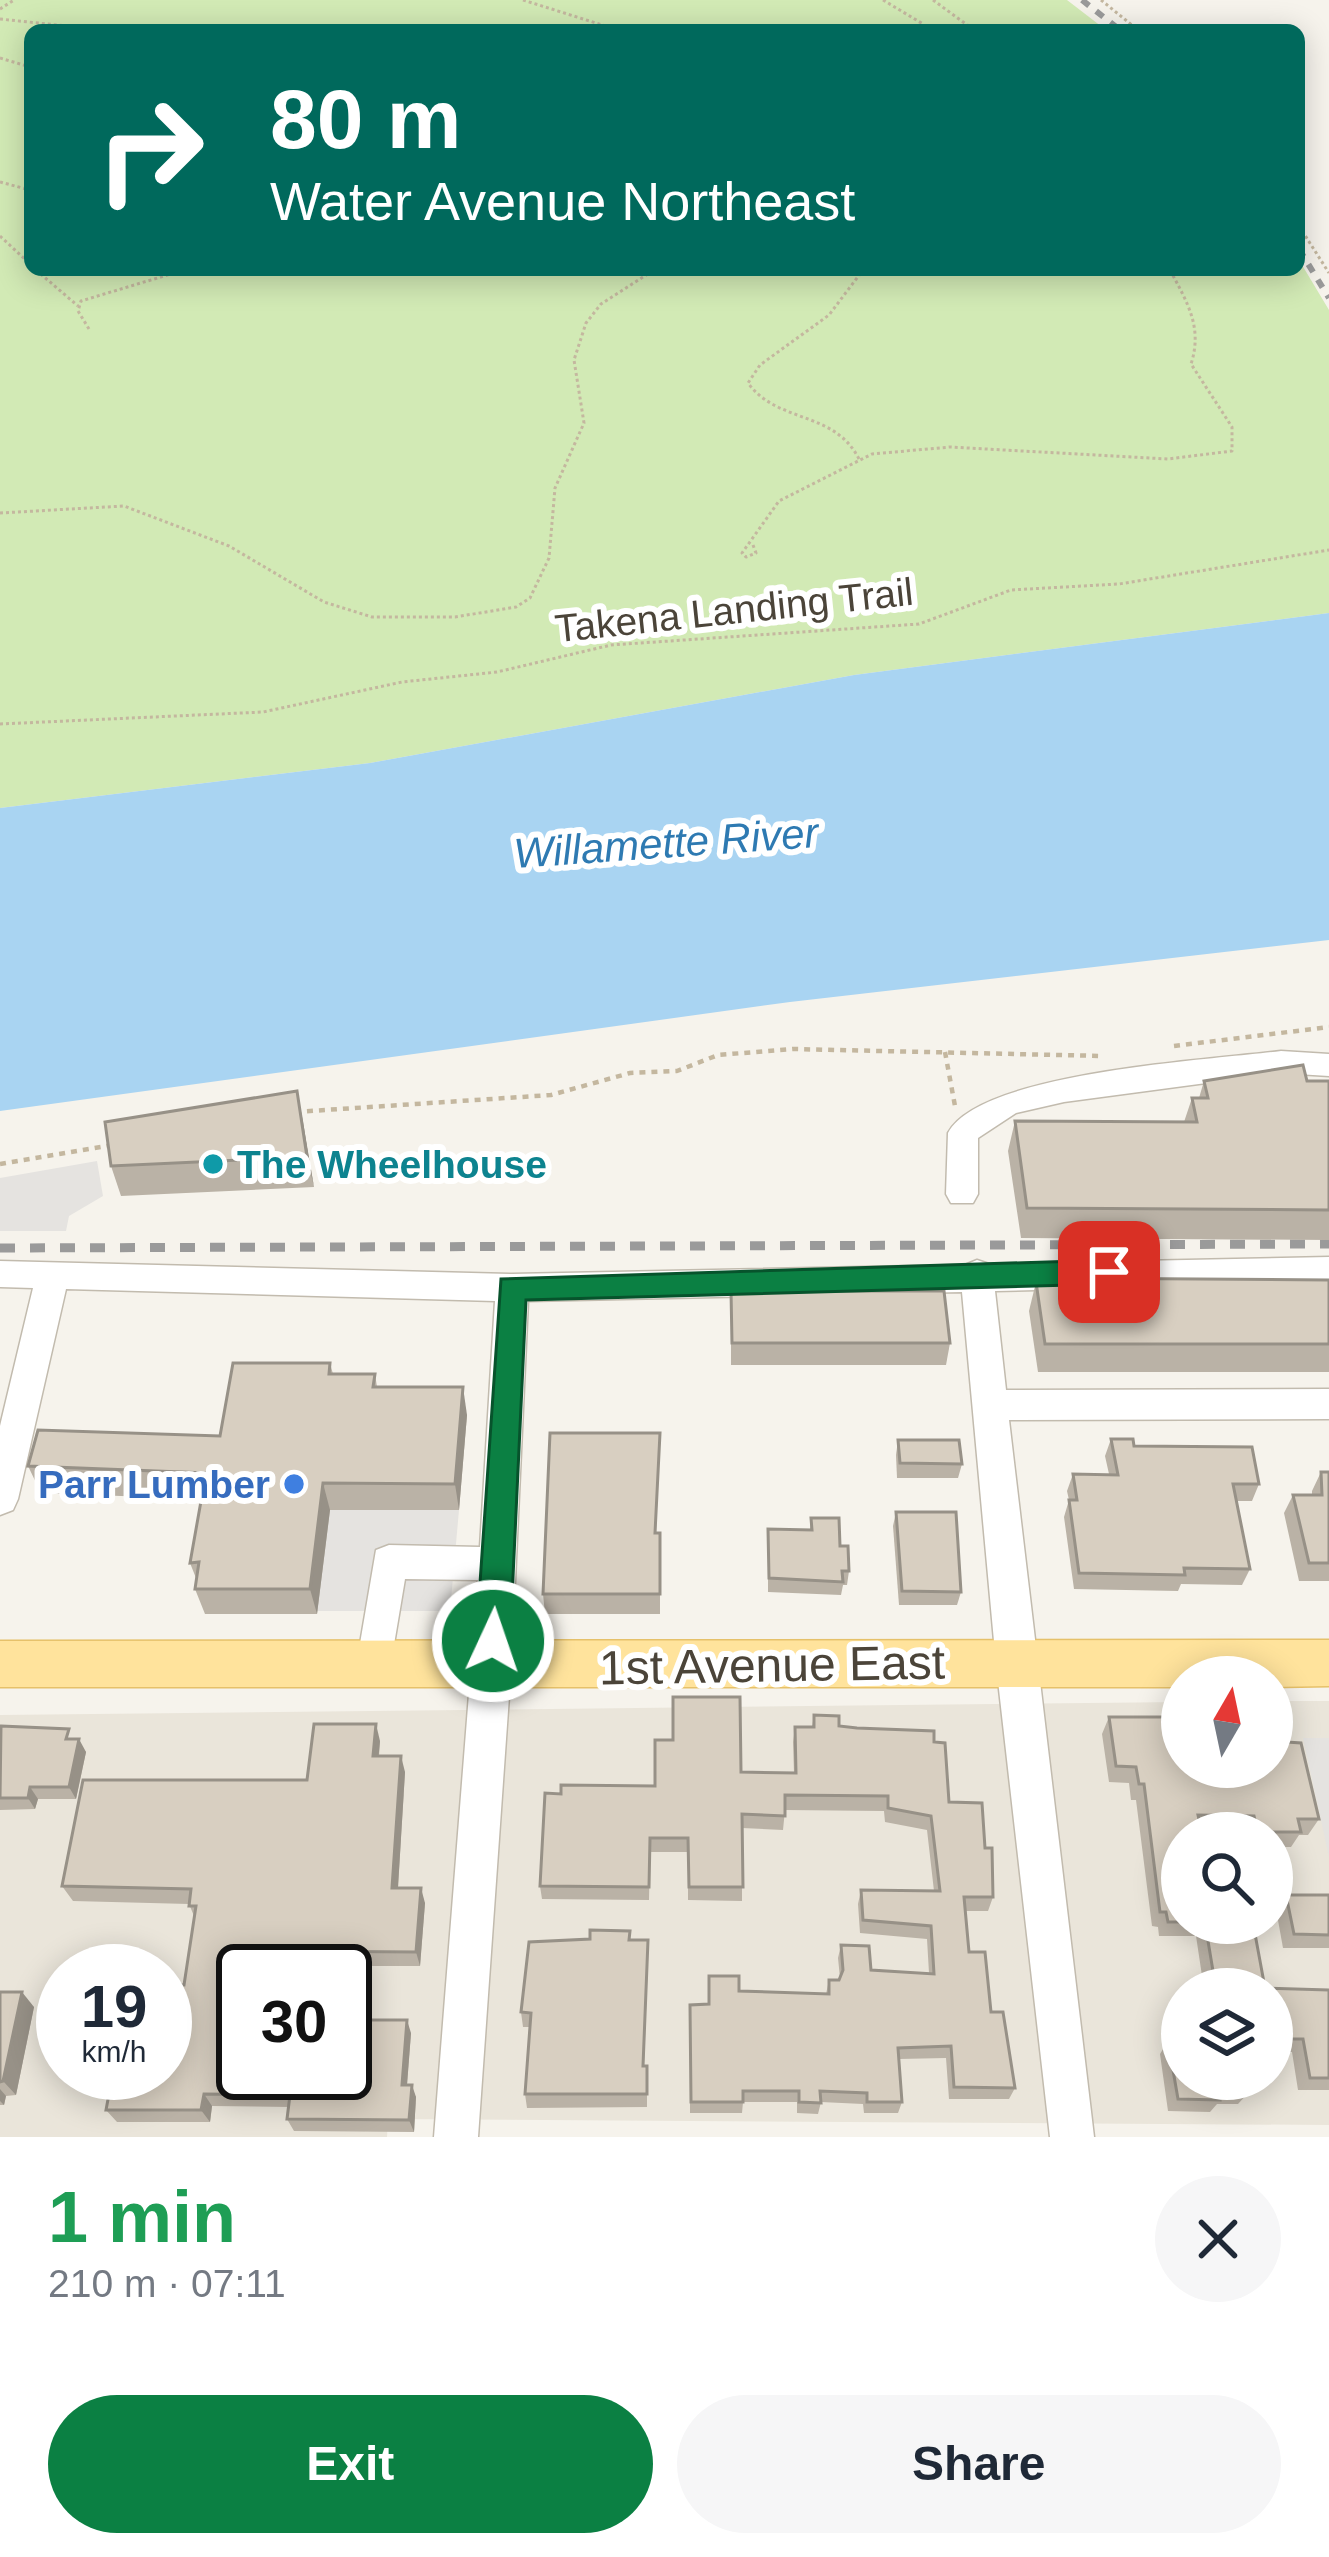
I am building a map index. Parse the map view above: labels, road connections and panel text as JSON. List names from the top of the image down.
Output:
{
  "streets": {
    "main road": ["1st Avenue East"],
    "path": ["Takena Landing Trail"]
  },
  "water": ["Willamette River"],
  "places": ["The Wheelhouse", "Parr Lumber"],
  "north": "top",
  "page": {
    "turn": ["80 m", "Water Avenue Northeast"],
    "speed": "19 km/h",
    "limit": "30",
    "heading": ["1 min", "210 m · 07:11"],
    "buttons": ["Exit", "Share"]
  }
}
